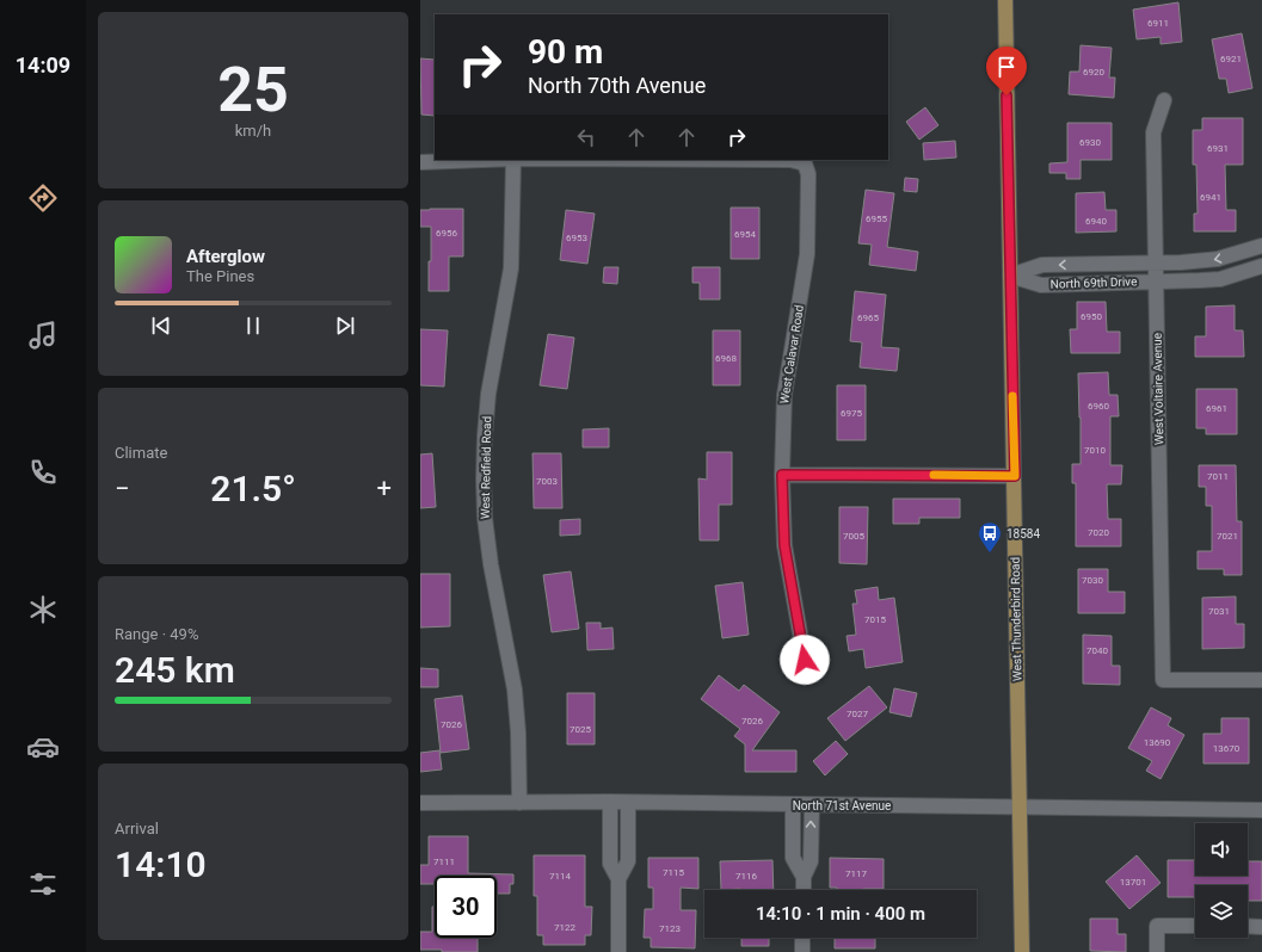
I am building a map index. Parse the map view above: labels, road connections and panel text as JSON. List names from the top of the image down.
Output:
{
  "streets": {
    "main road": ["West Thunderbird Road"],
    "street": [
      "North 69th Drive",
      "West Calavar Road",
      "West Voltaire Avenue",
      "West Redfield Road",
      "North 71st Avenue"
    ]
  },
  "crossings": [
    ["North 69th Drive", "West Voltaire Avenue"],
    ["North 69th Drive", "West Thunderbird Road"],
    ["West Calavar Road", "West Redfield Road"],
    ["West Redfield Road", "North 71st Avenue"],
    ["West Thunderbird Road", "North 71st Avenue"]
  ],
  "places": {
    "bus stop": ["18584"]
  },
  "house_numbers": [
    "6911",
    "6921",
    "6920",
    "6930",
    "6931",
    "6941",
    "6955",
    "6940",
    "6956",
    "6954",
    "6953",
    "6950",
    "6965",
    "6968",
    "6960",
    "6961",
    "6975",
    "7010",
    "7011",
    "7003",
    "7020",
    "7005",
    "7021",
    "7030",
    "7031",
    "7015",
    "7040",
    "7027",
    "7026",
    "7026",
    "7025",
    "13690",
    "13670",
    "7111",
    "7115",
    "7117",
    "7114",
    "7116",
    "13701",
    "7122",
    "7123"
  ],
  "page": {
    "tabs": "14:09",
    "tile": [
      ["25", "km/h"],
      "Climate",
      ["Range · 49%", "245 km"],
      ["Arrival", "14:10"]
    ],
    "turn": ["90 m", "North 70th Avenue"],
    "song": ["Afterglow", "The Pines"],
    "heat": ["−", "21.5°", "+"],
    "limit": "30",
    "trip": "14:10 · 1 min · 400 m"
  }
}
